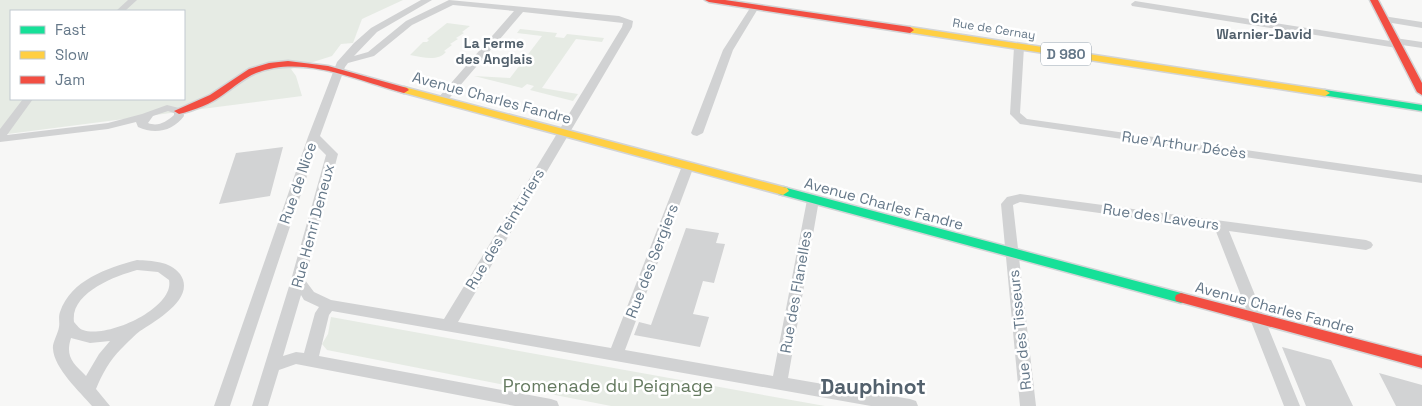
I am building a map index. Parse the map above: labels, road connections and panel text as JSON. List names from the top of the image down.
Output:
{
  "streets": {
    "street": [
      "Rue de Cernay",
      "D 980",
      "Avenue Charles Fandre",
      "Rue Arthur Décès",
      "Rue de Nice",
      "Rue des Laveurs",
      "Rue Henri Deneux",
      "Rue des Teinturiers",
      "Rue des Sergiers",
      "Rue des Flanelles",
      "Rue des Tisseurs"
    ]
  },
  "crossings": [
    ["Rue de Cernay", "Rue Arthur Décès"],
    ["Avenue Charles Fandre", "Rue de Nice"],
    ["Avenue Charles Fandre", "Rue des Laveurs"],
    ["Avenue Charles Fandre", "Rue des Teinturiers"],
    ["Avenue Charles Fandre", "Rue des Sergiers"],
    ["Avenue Charles Fandre", "Rue des Flanelles"],
    ["Avenue Charles Fandre", "Rue des Tisseurs"],
    ["Rue de Nice", "Rue Henri Deneux"],
    ["Rue des Laveurs", "Rue des Tisseurs"]
  ],
  "districts": ["Cité Warnier-David", "La Ferme des Anglais", "Dauphinot"],
  "parks": ["Promenade du Peignage"],
  "legend": ["Fast", "Slow", "Jam"]
}
